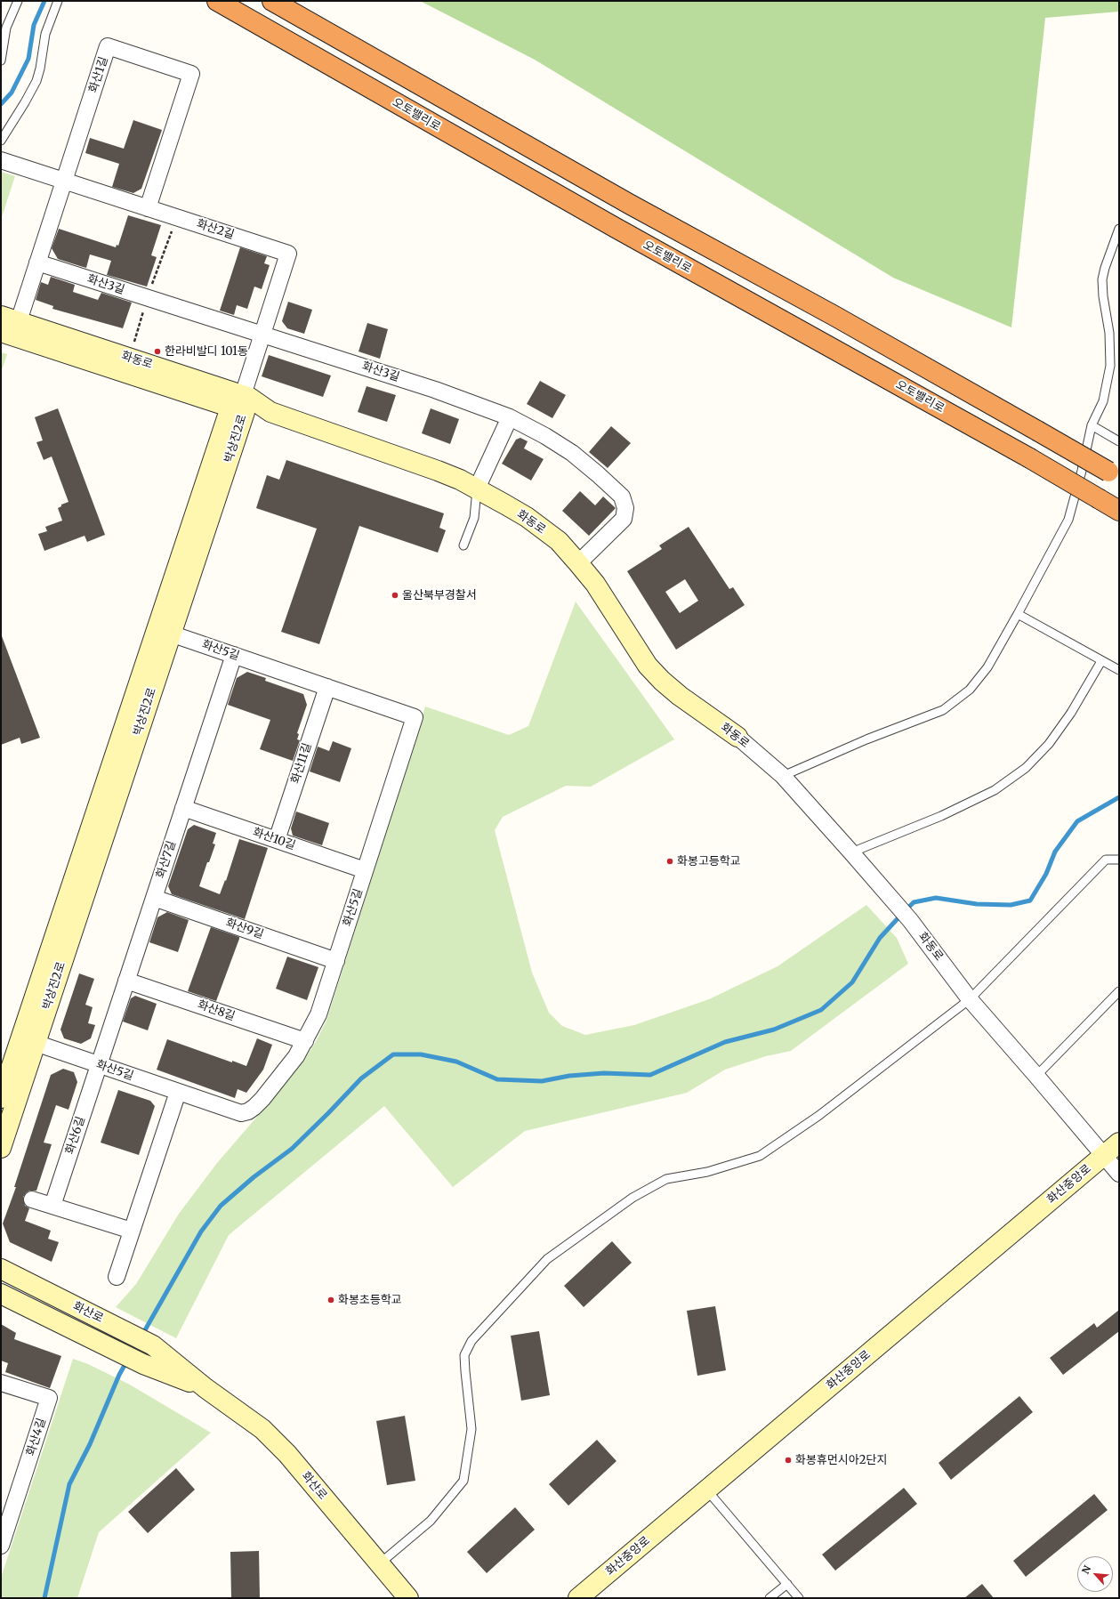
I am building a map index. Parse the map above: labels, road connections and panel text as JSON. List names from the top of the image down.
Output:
{
  "streets": {
    "highway": ["오토밸리로"],
    "street": [
      "화산1길",
      "화산2길",
      "화산3길",
      "화동로",
      "박상진2로",
      "화산5길",
      "화산11길",
      "화산10길",
      "화산7길",
      "화산9길",
      "화산8길",
      "화산6길",
      "화산중앙로",
      "화산로",
      "화산4길"
    ]
  },
  "crossings": [
    ["화산1길", "화산2길"],
    ["화산1길", "화산3길"],
    ["화산1길", "화동로"],
    ["화산2길", "화산3길"],
    ["화산2길", "화동로"],
    ["화산2길", "박상진2로"],
    ["화산3길", "화동로"],
    ["화동로", "박상진2로"],
    ["화동로", "화산중앙로"],
    ["박상진2로", "화산5길"],
    ["화산5길", "화산11길"],
    ["화산5길", "화산10길"],
    ["화산5길", "화산7길"],
    ["화산5길", "화산9길"],
    ["화산5길", "화산8길"],
    ["화산5길", "화산6길"],
    ["화산11길", "화산10길"],
    ["화산10길", "화산7길"],
    ["화산7길", "화산9길"],
    ["화산7길", "화산8길"],
    ["화산7길", "화산6길"]
  ],
  "places": [
    "한라비발디 101동",
    "울산북부경찰서",
    "화봉고등학교",
    "화봉초등학교",
    "화봉휴먼시아2단지"
  ],
  "north": "top left"
}
